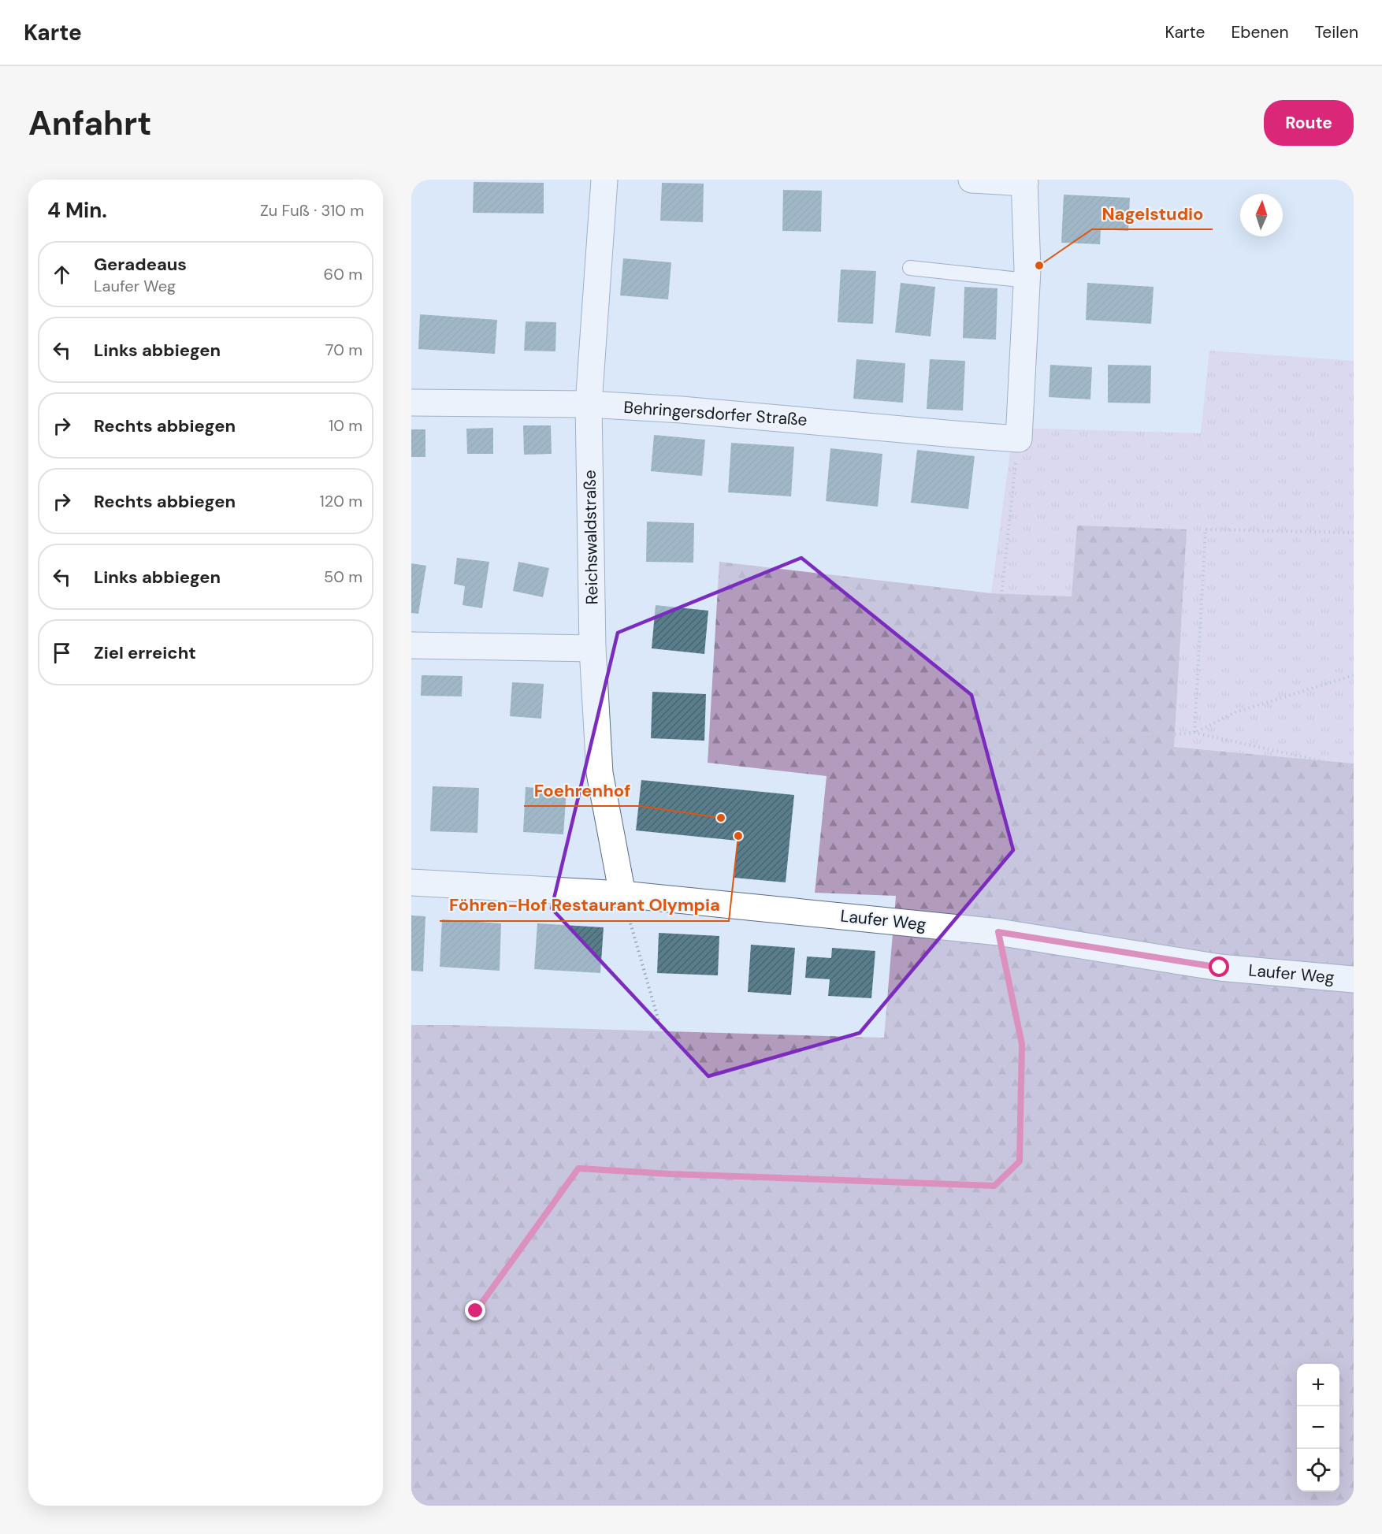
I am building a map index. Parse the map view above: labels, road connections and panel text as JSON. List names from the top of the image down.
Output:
{
  "streets": {
    "street": ["Behringersdorfer Straße", "Reichswaldstraße", "Laufer Weg"]
  },
  "crossings": [
    ["Behringersdorfer Straße", "Reichswaldstraße"],
    ["Reichswaldstraße", "Laufer Weg"]
  ],
  "places": ["Nagelstudio", "Foehrenhof", "Föhren-Hof Restaurant Olympia"],
  "north": "top",
  "page": {
    "header": "Karte",
    "nav": ["Karte", "Ebenen", "Teilen"],
    "buttons": "Route",
    "title": "Anfahrt",
    "heading": ["4 Min.", "Zu Fuß · 310 m"],
    "list": [
      ["Geradeaus", "Laufer Weg", "60 m"],
      ["Links abbiegen", "70 m"],
      ["Rechts abbiegen", "10 m"],
      ["Rechts abbiegen", "120 m"],
      ["Links abbiegen", "50 m"],
      "Ziel erreicht"
    ],
    "map_buttons": ["+", "−"]
  }
}
